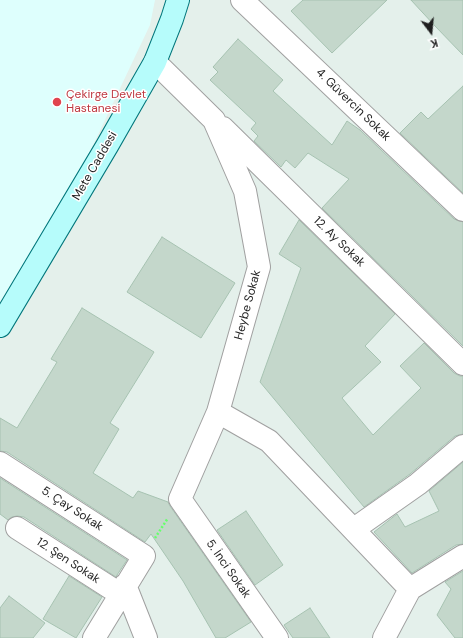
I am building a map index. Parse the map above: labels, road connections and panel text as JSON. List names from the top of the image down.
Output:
{
  "streets": {
    "street": [
      "4. Güvercin Sokak",
      "Mete Caddesi",
      "12. Ay Sokak",
      "Heybe Sokak",
      "5. Çay Sokak",
      "12. Şen Sokak",
      "5. İnci Sokak"
    ]
  },
  "crossings": [
    ["Mete Caddesi", "Heybe Sokak"],
    ["12. Ay Sokak", "Heybe Sokak"],
    ["Heybe Sokak", "5. İnci Sokak"]
  ],
  "places": ["Çekirge Devlet Hastanesi"],
  "north": "bottom"
}
